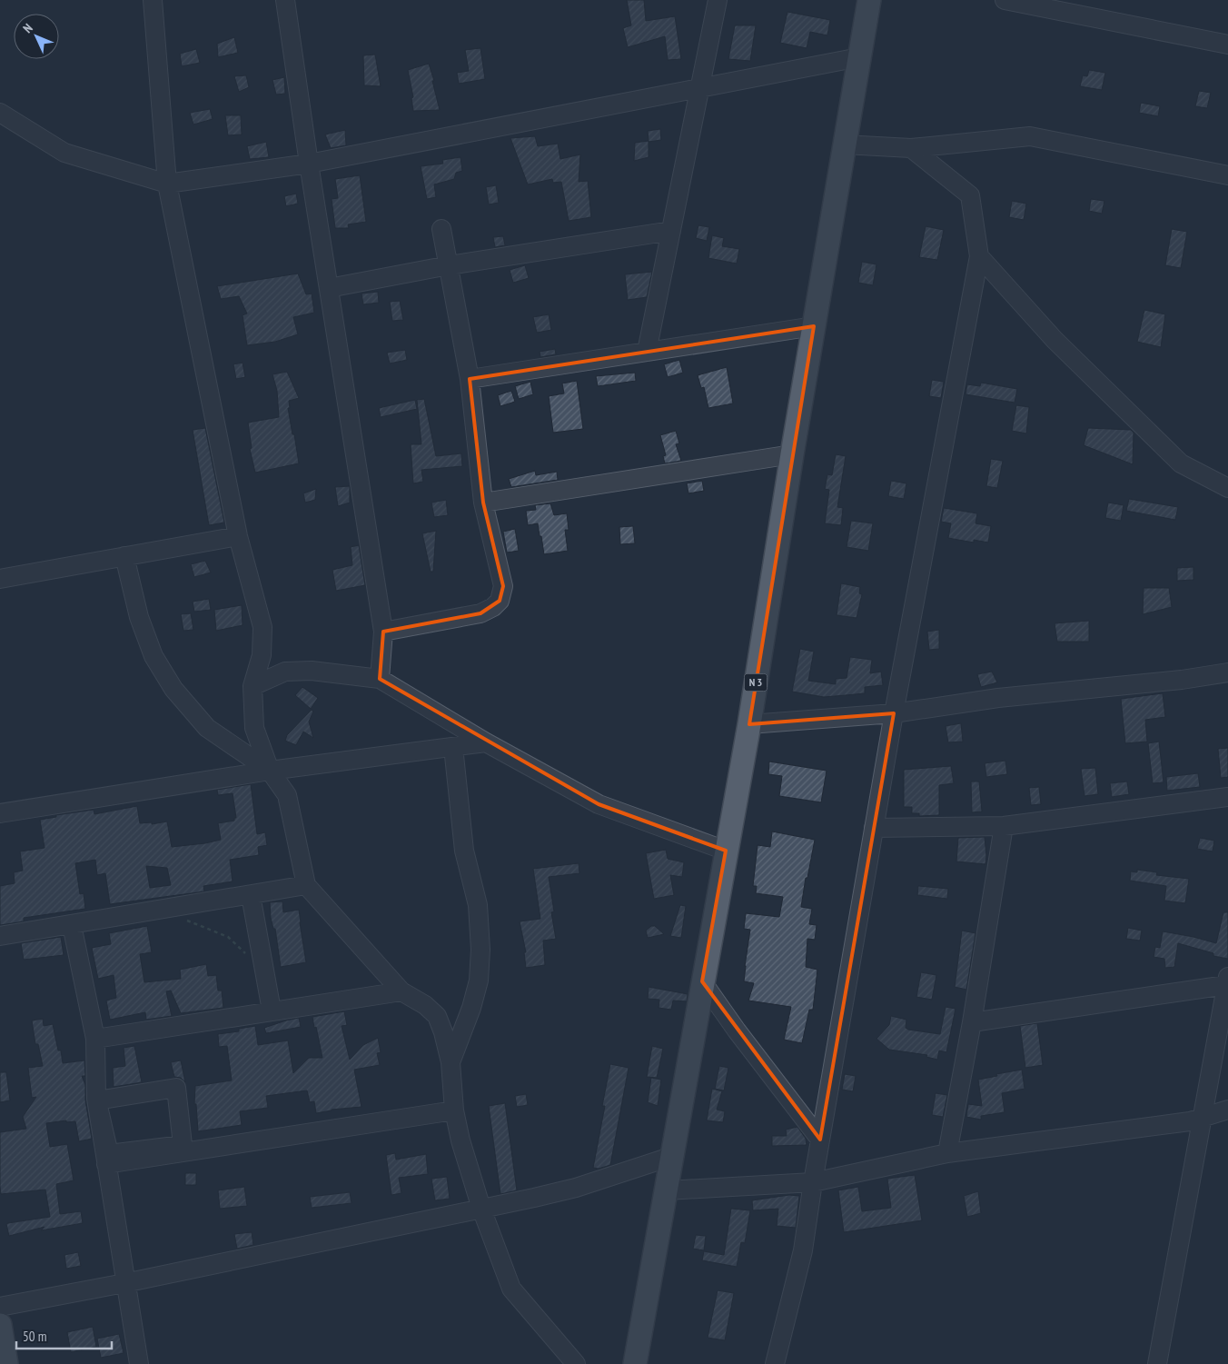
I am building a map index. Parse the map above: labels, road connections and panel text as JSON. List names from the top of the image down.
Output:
{
  "streets": {
    "main road": ["N 3"]
  },
  "scale_bar": "50 m",
  "north": "top left"
}
